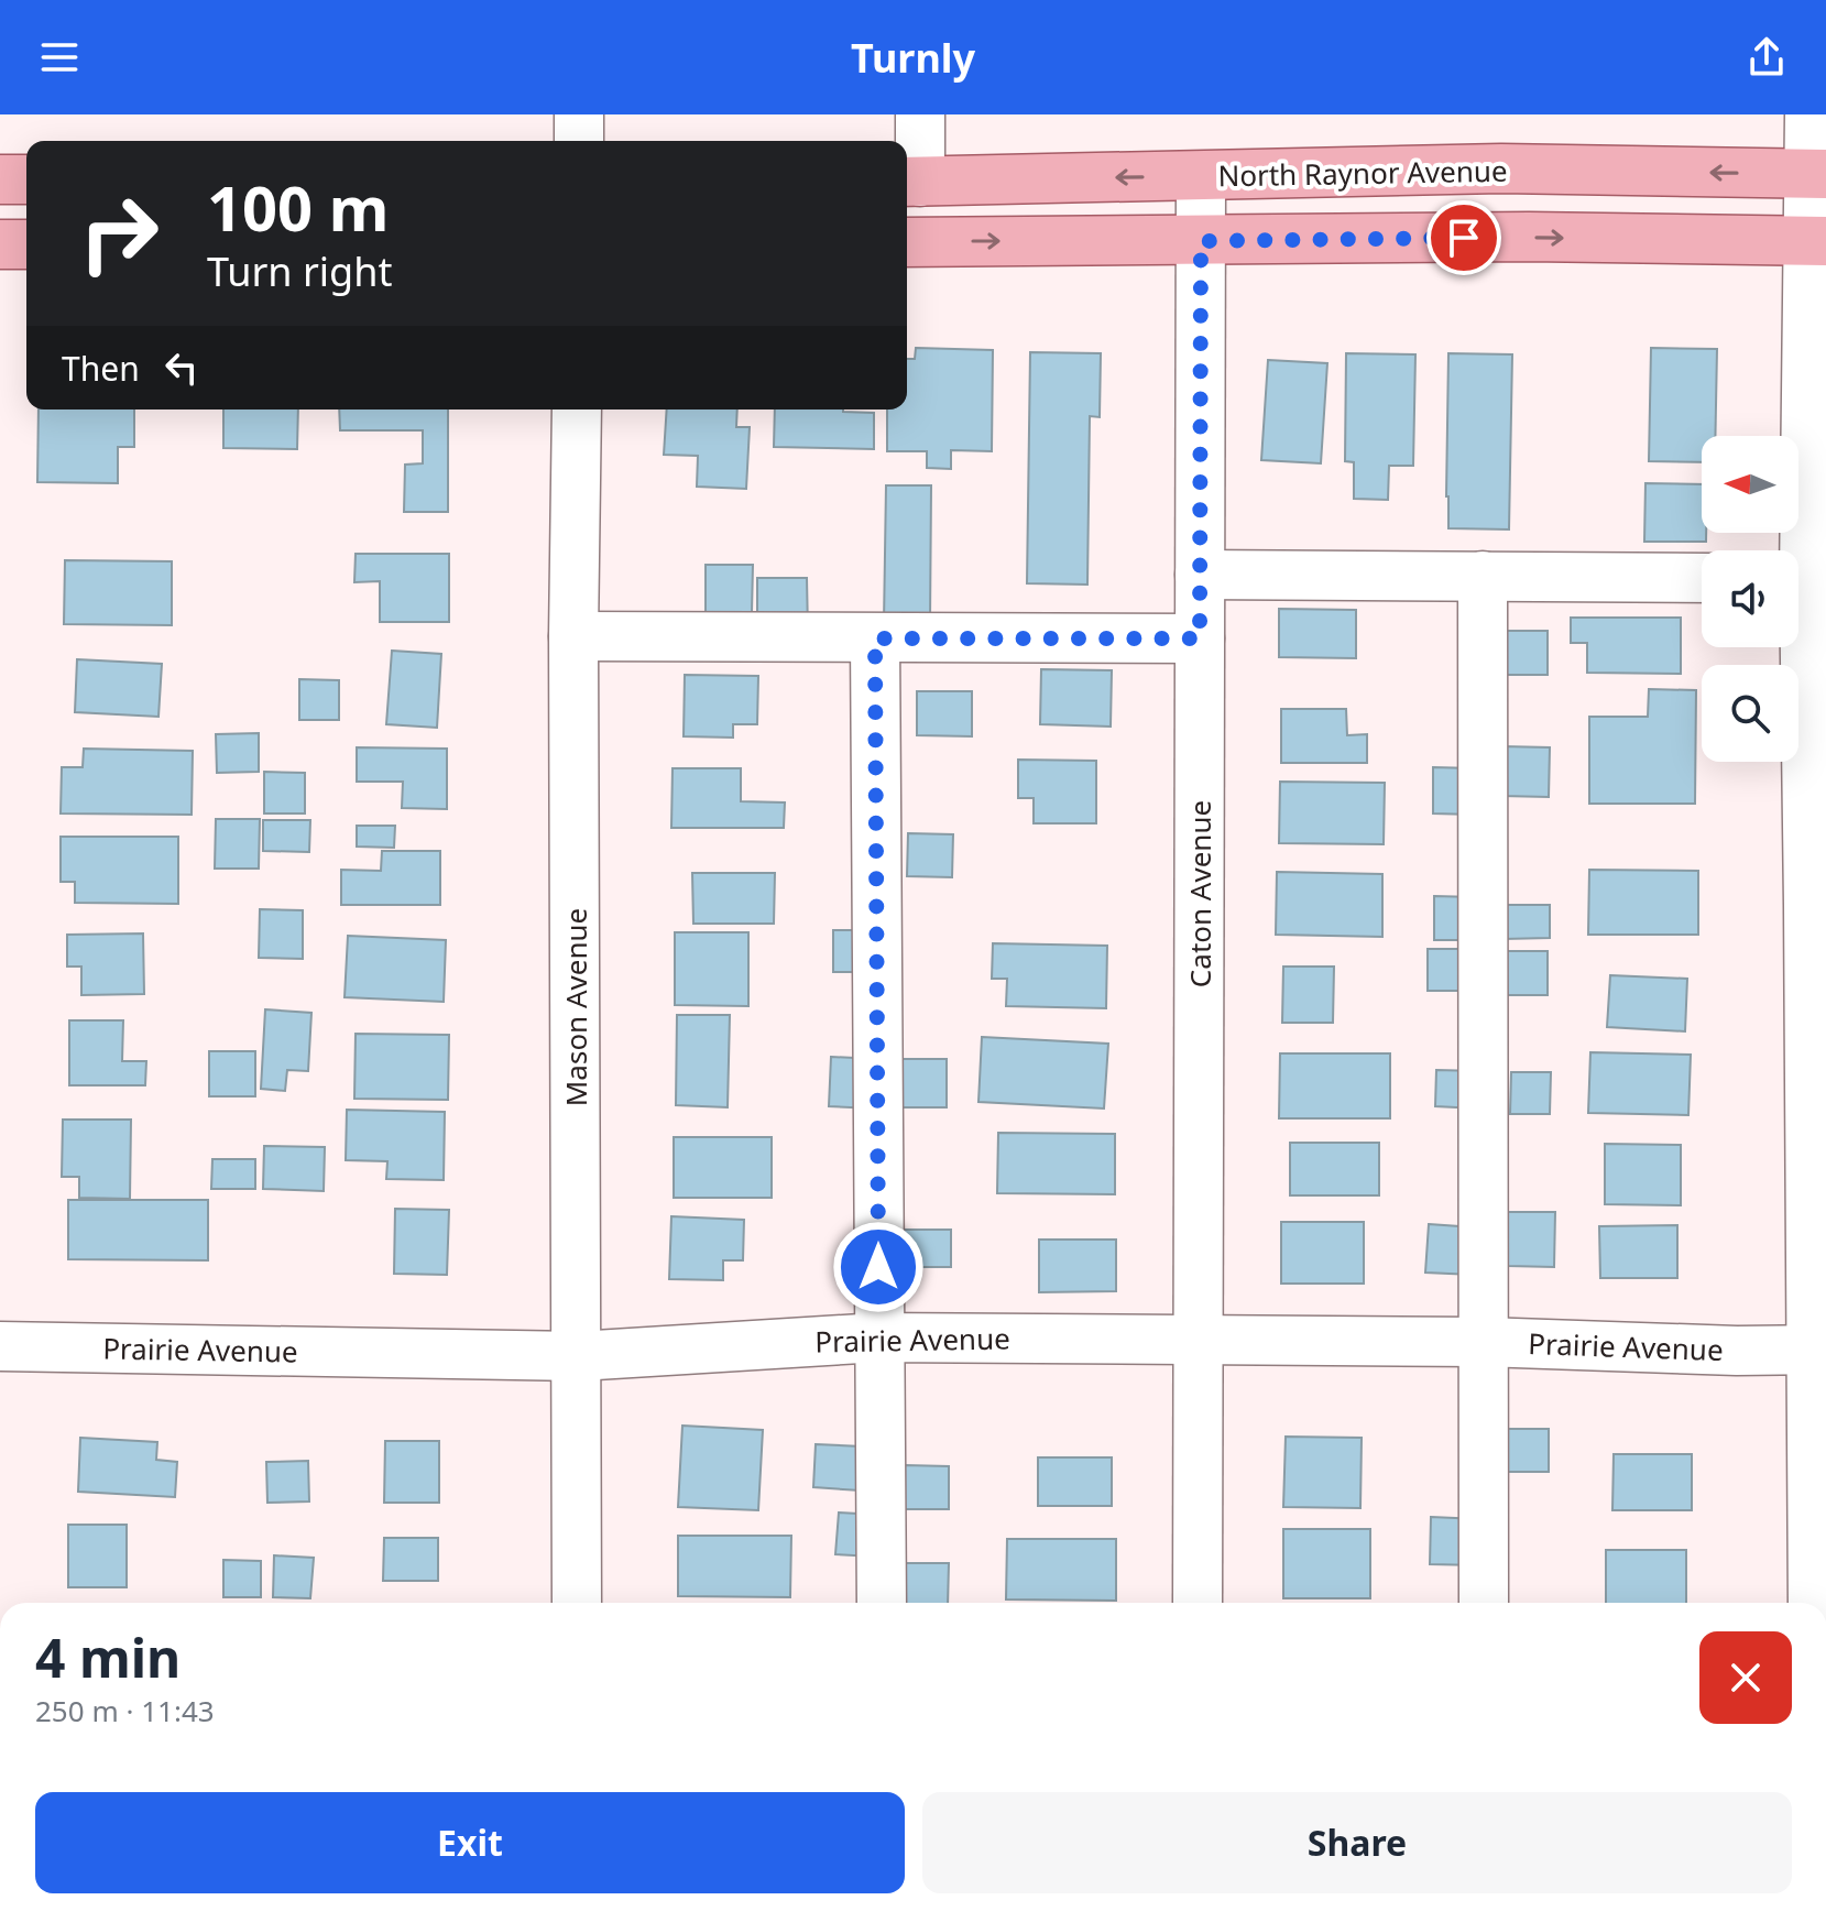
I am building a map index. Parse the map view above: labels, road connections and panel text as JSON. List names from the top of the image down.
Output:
{
  "streets": {
    "main road": ["North Raynor Avenue"],
    "street": ["Caton Avenue", "Mason Avenue", "Prairie Avenue"]
  },
  "crossings": [
    ["North Raynor Avenue", "Caton Avenue"],
    ["Caton Avenue", "Prairie Avenue"],
    ["Mason Avenue", "Prairie Avenue"]
  ],
  "north": "left",
  "page": {
    "header": "Turnly",
    "turn": ["100 m", "Turn right"],
    "then": "Then",
    "heading": ["4 min", "250 m · 11:43"],
    "buttons": ["Exit", "Share"]
  }
}
